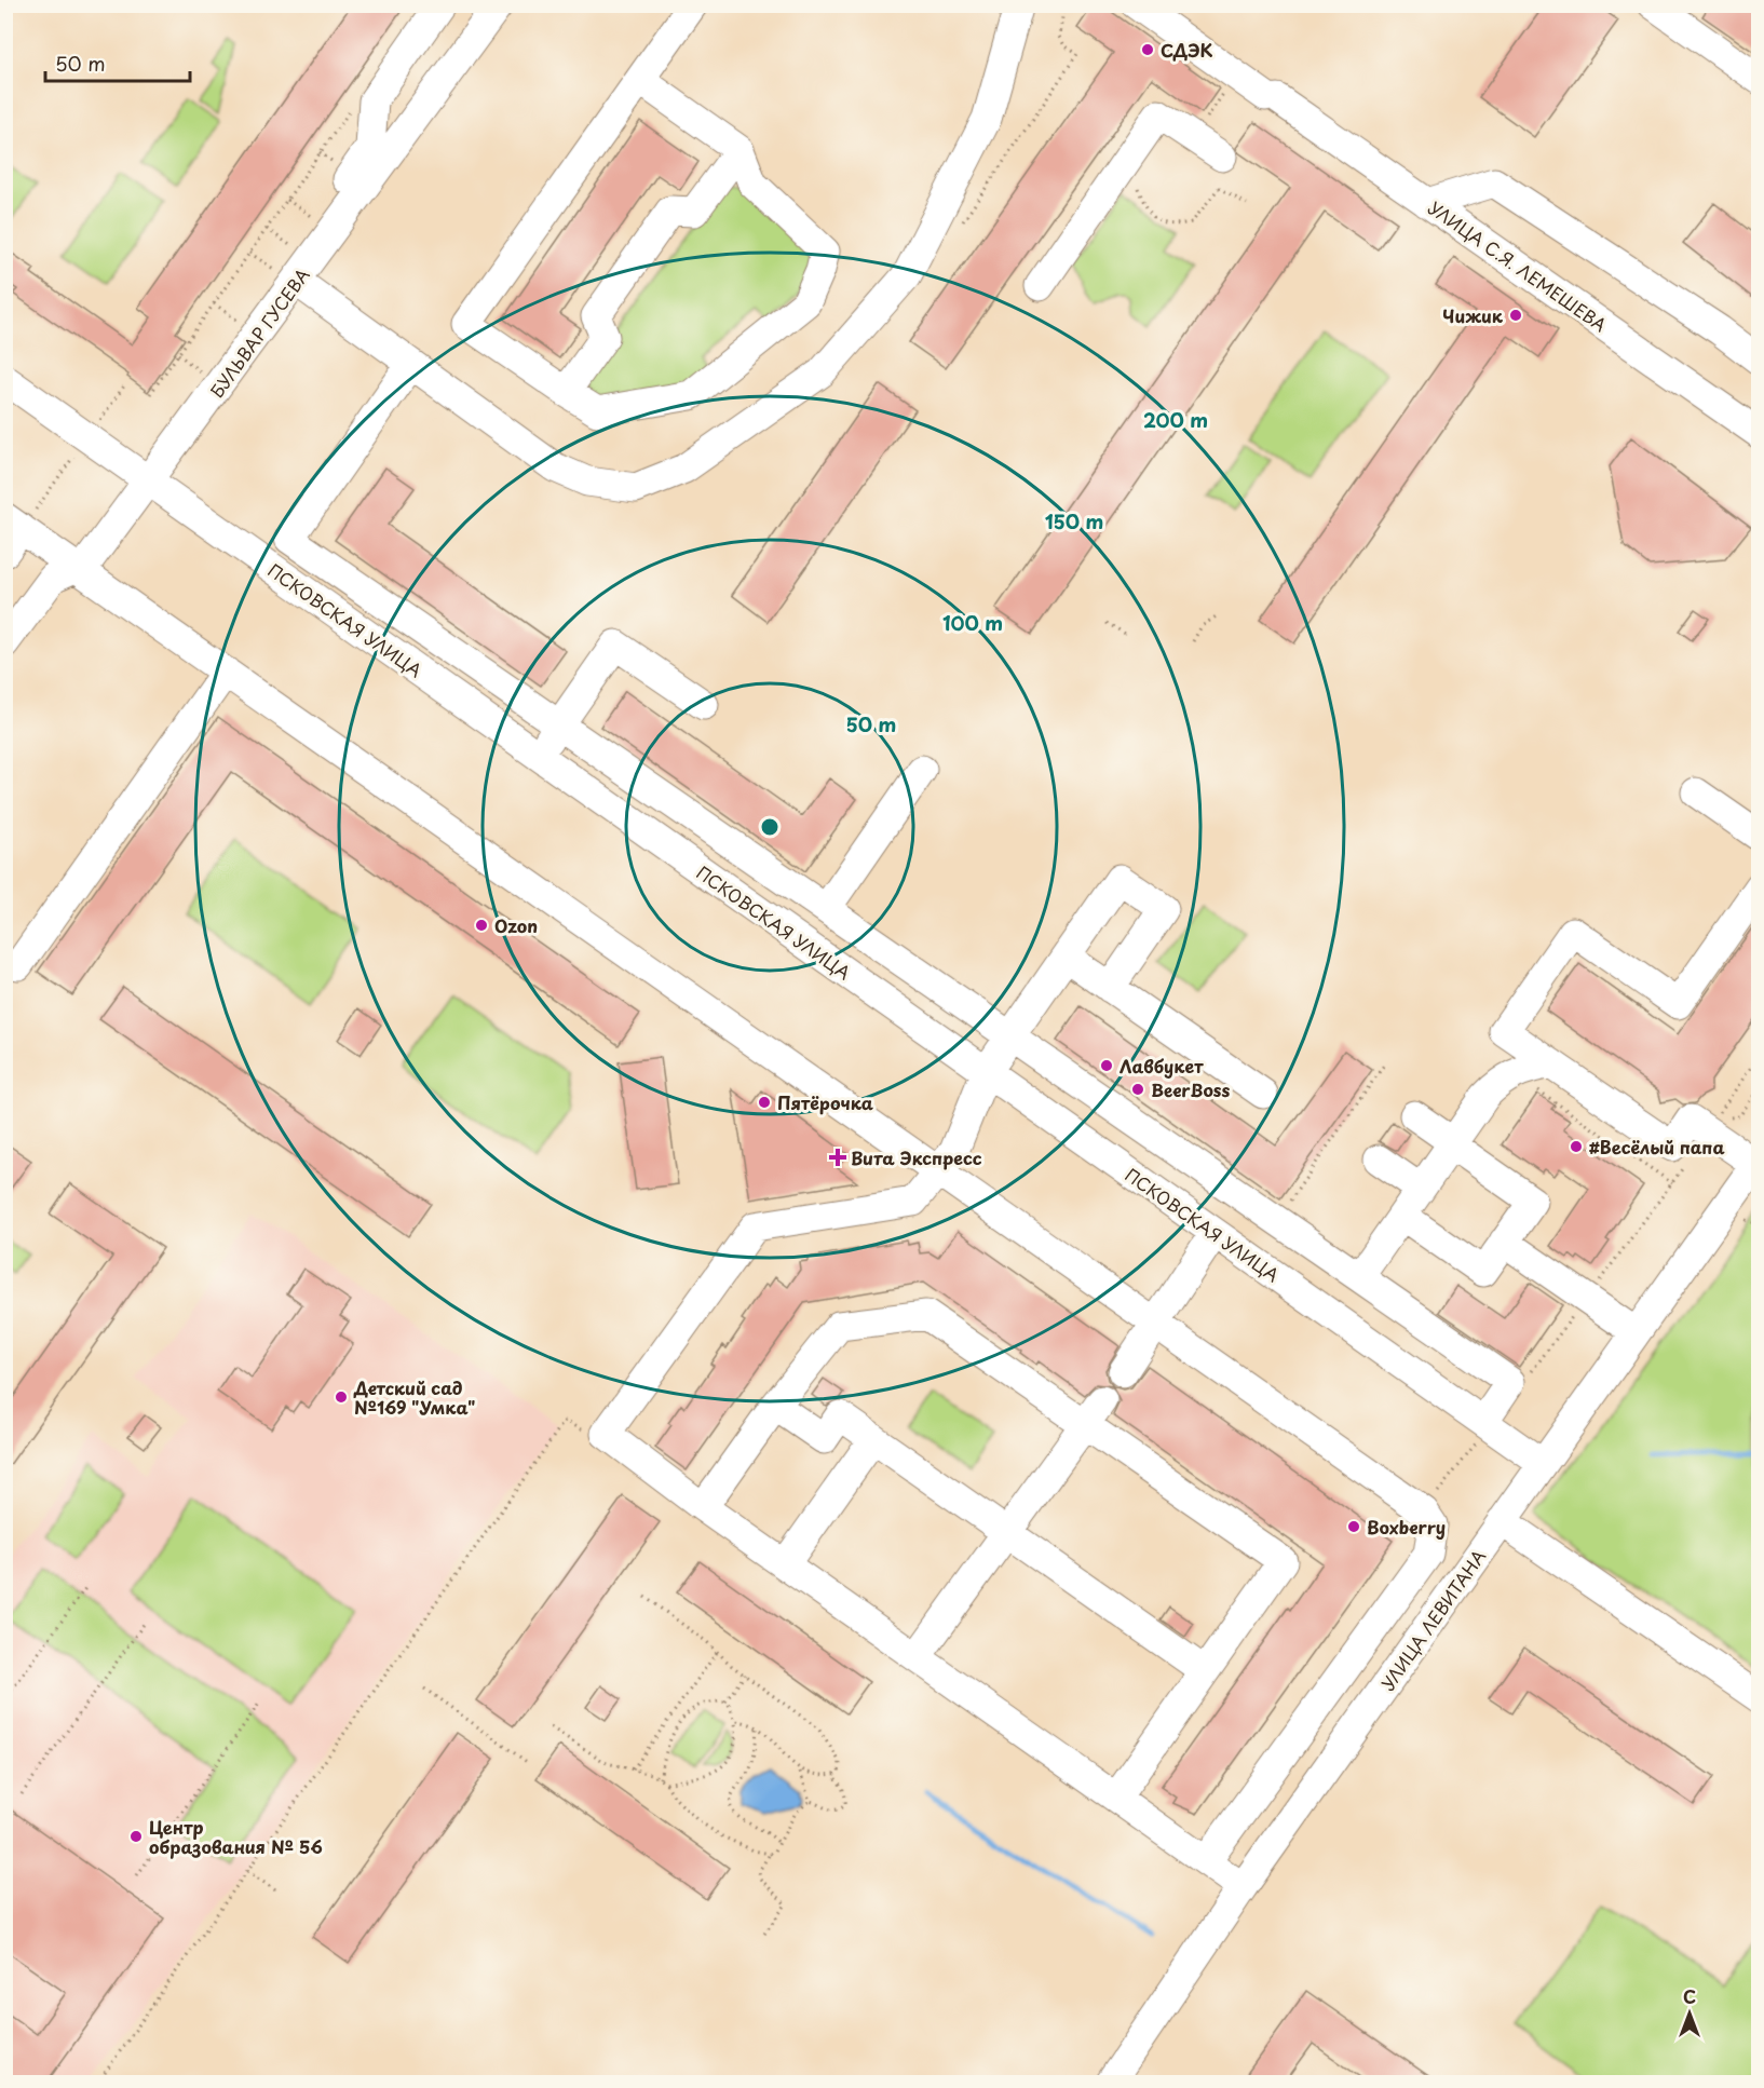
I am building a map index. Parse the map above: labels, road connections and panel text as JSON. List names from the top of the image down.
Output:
{
  "streets": {
    "street": [
      "УЛИЦА С.Я. ЛЕМЕШЕВА",
      "БУЛЬВАР ГУСЕВА",
      "ПСКОВСКАЯ УЛИЦА",
      "УЛИЦА ЛЕВИТАНА"
    ]
  },
  "crossings": [
    ["БУЛЬВАР ГУСЕВА", "ПСКОВСКАЯ УЛИЦА"],
    ["ПСКОВСКАЯ УЛИЦА", "УЛИЦА ЛЕВИТАНА"]
  ],
  "places": {
    "other": [
      "СДЭК",
      "Чижик",
      "Ozon",
      "Лавбукет",
      "BeerBoss",
      "Пятёрочка",
      "#Весёлый папа",
      "Детский сад №169 \"Умка\"",
      "Boxberry",
      "Центр образования № 56"
    ],
    "health": ["Вита Экспресс"]
  },
  "scale_bar": "50 m",
  "north": "top",
  "rings": [
    "200 m",
    "150 m",
    "100 m",
    "50 m"
  ]
}
